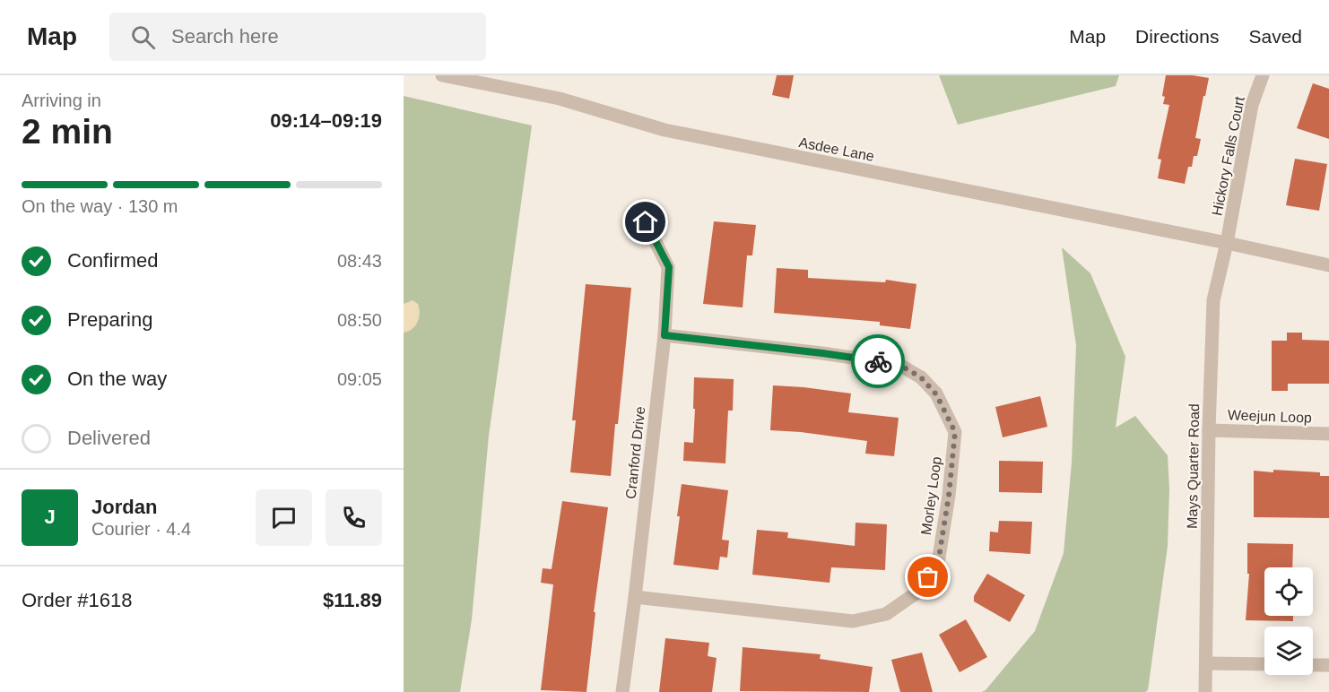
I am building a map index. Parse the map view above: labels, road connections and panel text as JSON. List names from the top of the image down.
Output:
{
  "streets": {
    "street": [
      "Asdee Lane",
      "Hickory Falls Court",
      "Weejun Loop",
      "Cranford Drive",
      "Mays Quarter Road",
      "Morley Loop"
    ]
  },
  "crossings": [
    ["Asdee Lane", "Hickory Falls Court"],
    ["Asdee Lane", "Mays Quarter Road"],
    ["Hickory Falls Court", "Mays Quarter Road"],
    ["Weejun Loop", "Mays Quarter Road"],
    ["Cranford Drive", "Morley Loop"]
  ],
  "page": {
    "header": "Map",
    "search": "Search here",
    "nav": ["Map", "Directions", "Saved"],
    "heading": ["2 min", "Arriving in", "09:14–09:19"],
    "panel": [
      "Jordan",
      "Courier · 4.4",
      "Order #1618",
      "$11.89"
    ],
    "bar": "On the way · 130 m",
    "list": [
      ["Confirmed", "08:43"],
      ["Preparing", "08:50"],
      ["On the way", "09:05"],
      "Delivered"
    ],
    "round": "J"
  }
}
